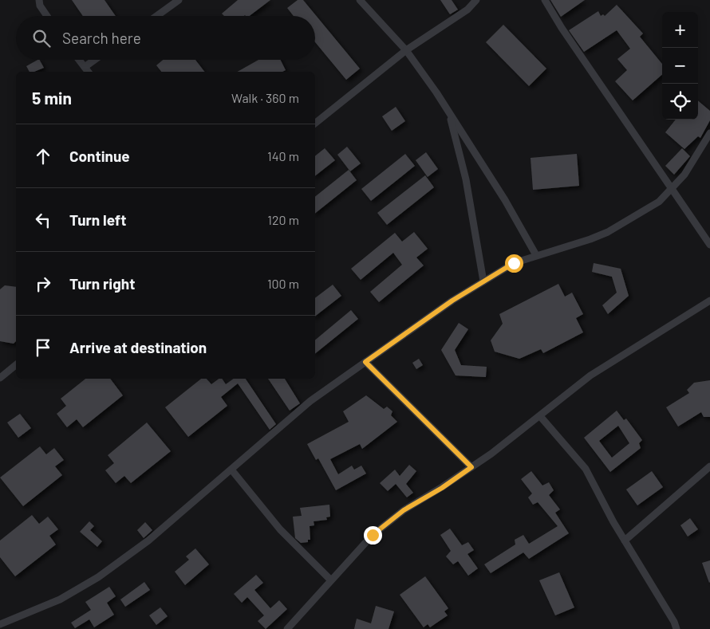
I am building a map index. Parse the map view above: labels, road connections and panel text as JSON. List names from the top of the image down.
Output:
{
  "page": {
    "map_buttons": ["+", "−"],
    "search": "Search here",
    "heading": ["5 min", "Walk · 360 m"],
    "list": [
      ["Continue", "140 m"],
      ["Turn left", "120 m"],
      ["Turn right", "100 m"],
      "Arrive at destination"
    ]
  }
}
